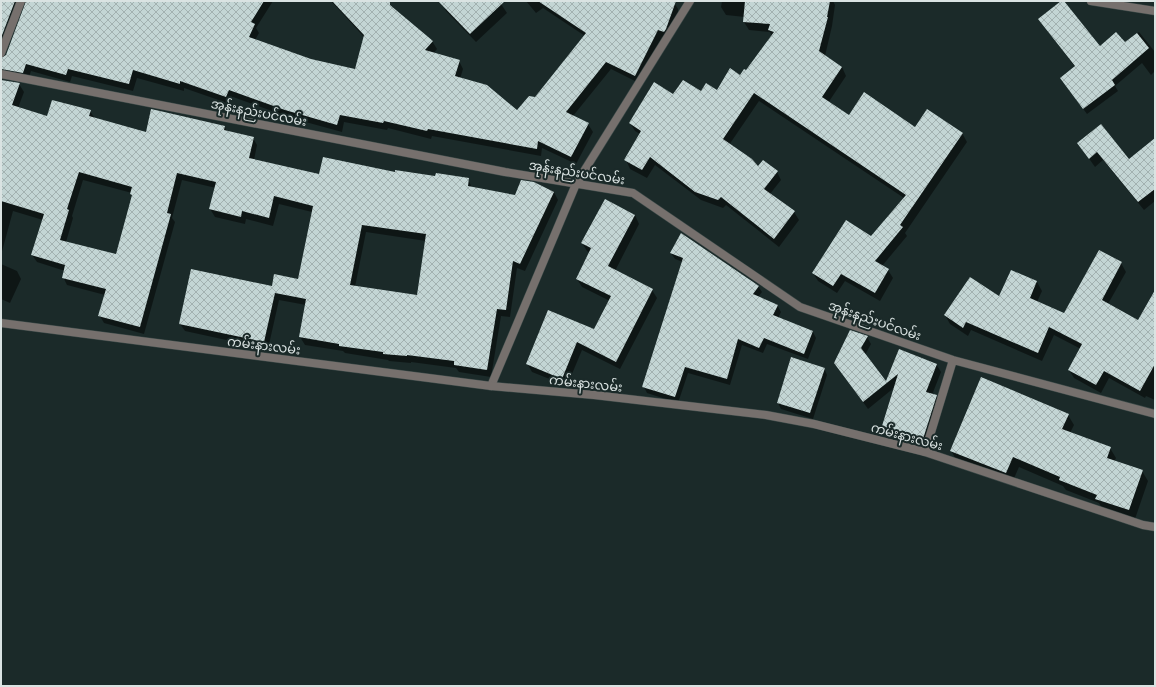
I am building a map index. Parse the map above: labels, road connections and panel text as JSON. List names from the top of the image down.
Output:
{
  "streets": {
    "street": ["အုန်းနည်းပင်လမ်း", "ကမ်းနားလမ်း"]
  }
}
